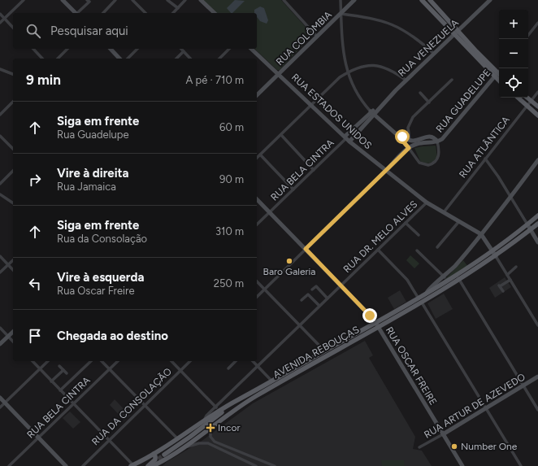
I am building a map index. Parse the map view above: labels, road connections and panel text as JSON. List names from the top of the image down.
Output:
{
  "streets": {
    "main road": ["AVENIDA REBOUÇAS"],
    "street": [
      "RUA COLÔMBIA",
      "RUA VENEZUELA",
      "RUA GUADELUPE",
      "RUA ESTADOS UNIDOS",
      "RUA ATLÂNTICA",
      "RUA BELA CINTRA",
      "RUA DR. MELO ALVES",
      "RUA OSCAR FREIRE",
      "RUA ARTUR DE AZEVEDO",
      "RUA DA CONSOLAÇÃO"
    ]
  },
  "crossings": [
    ["RUA COLÔMBIA", "RUA ESTADOS UNIDOS"],
    ["RUA VENEZUELA", "RUA ESTADOS UNIDOS"],
    ["RUA VENEZUELA", "RUA BELA CINTRA"],
    ["RUA ESTADOS UNIDOS", "RUA ATLÂNTICA"],
    ["RUA ESTADOS UNIDOS", "RUA BELA CINTRA"],
    ["RUA ESTADOS UNIDOS", "RUA DR. MELO ALVES"],
    ["RUA ESTADOS UNIDOS", "AVENIDA REBOUÇAS"],
    ["RUA BELA CINTRA", "RUA OSCAR FREIRE"],
    ["RUA DR. MELO ALVES", "AVENIDA REBOUÇAS"],
    ["RUA DR. MELO ALVES", "RUA OSCAR FREIRE"],
    ["AVENIDA REBOUÇAS", "RUA OSCAR FREIRE"],
    ["RUA OSCAR FREIRE", "RUA ARTUR DE AZEVEDO"]
  ],
  "places": {
    "other": ["Baro Galeria", "Number One"],
    "health": ["Incor"]
  },
  "page": {
    "map_buttons": ["+", "−"],
    "search": "Pesquisar aqui",
    "heading": ["9 min", "A pé · 710 m"],
    "list": [
      ["Siga em frente", "Rua Guadelupe", "60 m"],
      ["Vire à direita", "Rua Jamaica", "90 m"],
      ["Siga em frente", "Rua da Consolação", "310 m"],
      ["Vire à esquerda", "Rua Oscar Freire", "250 m"],
      "Chegada ao destino"
    ]
  }
}
